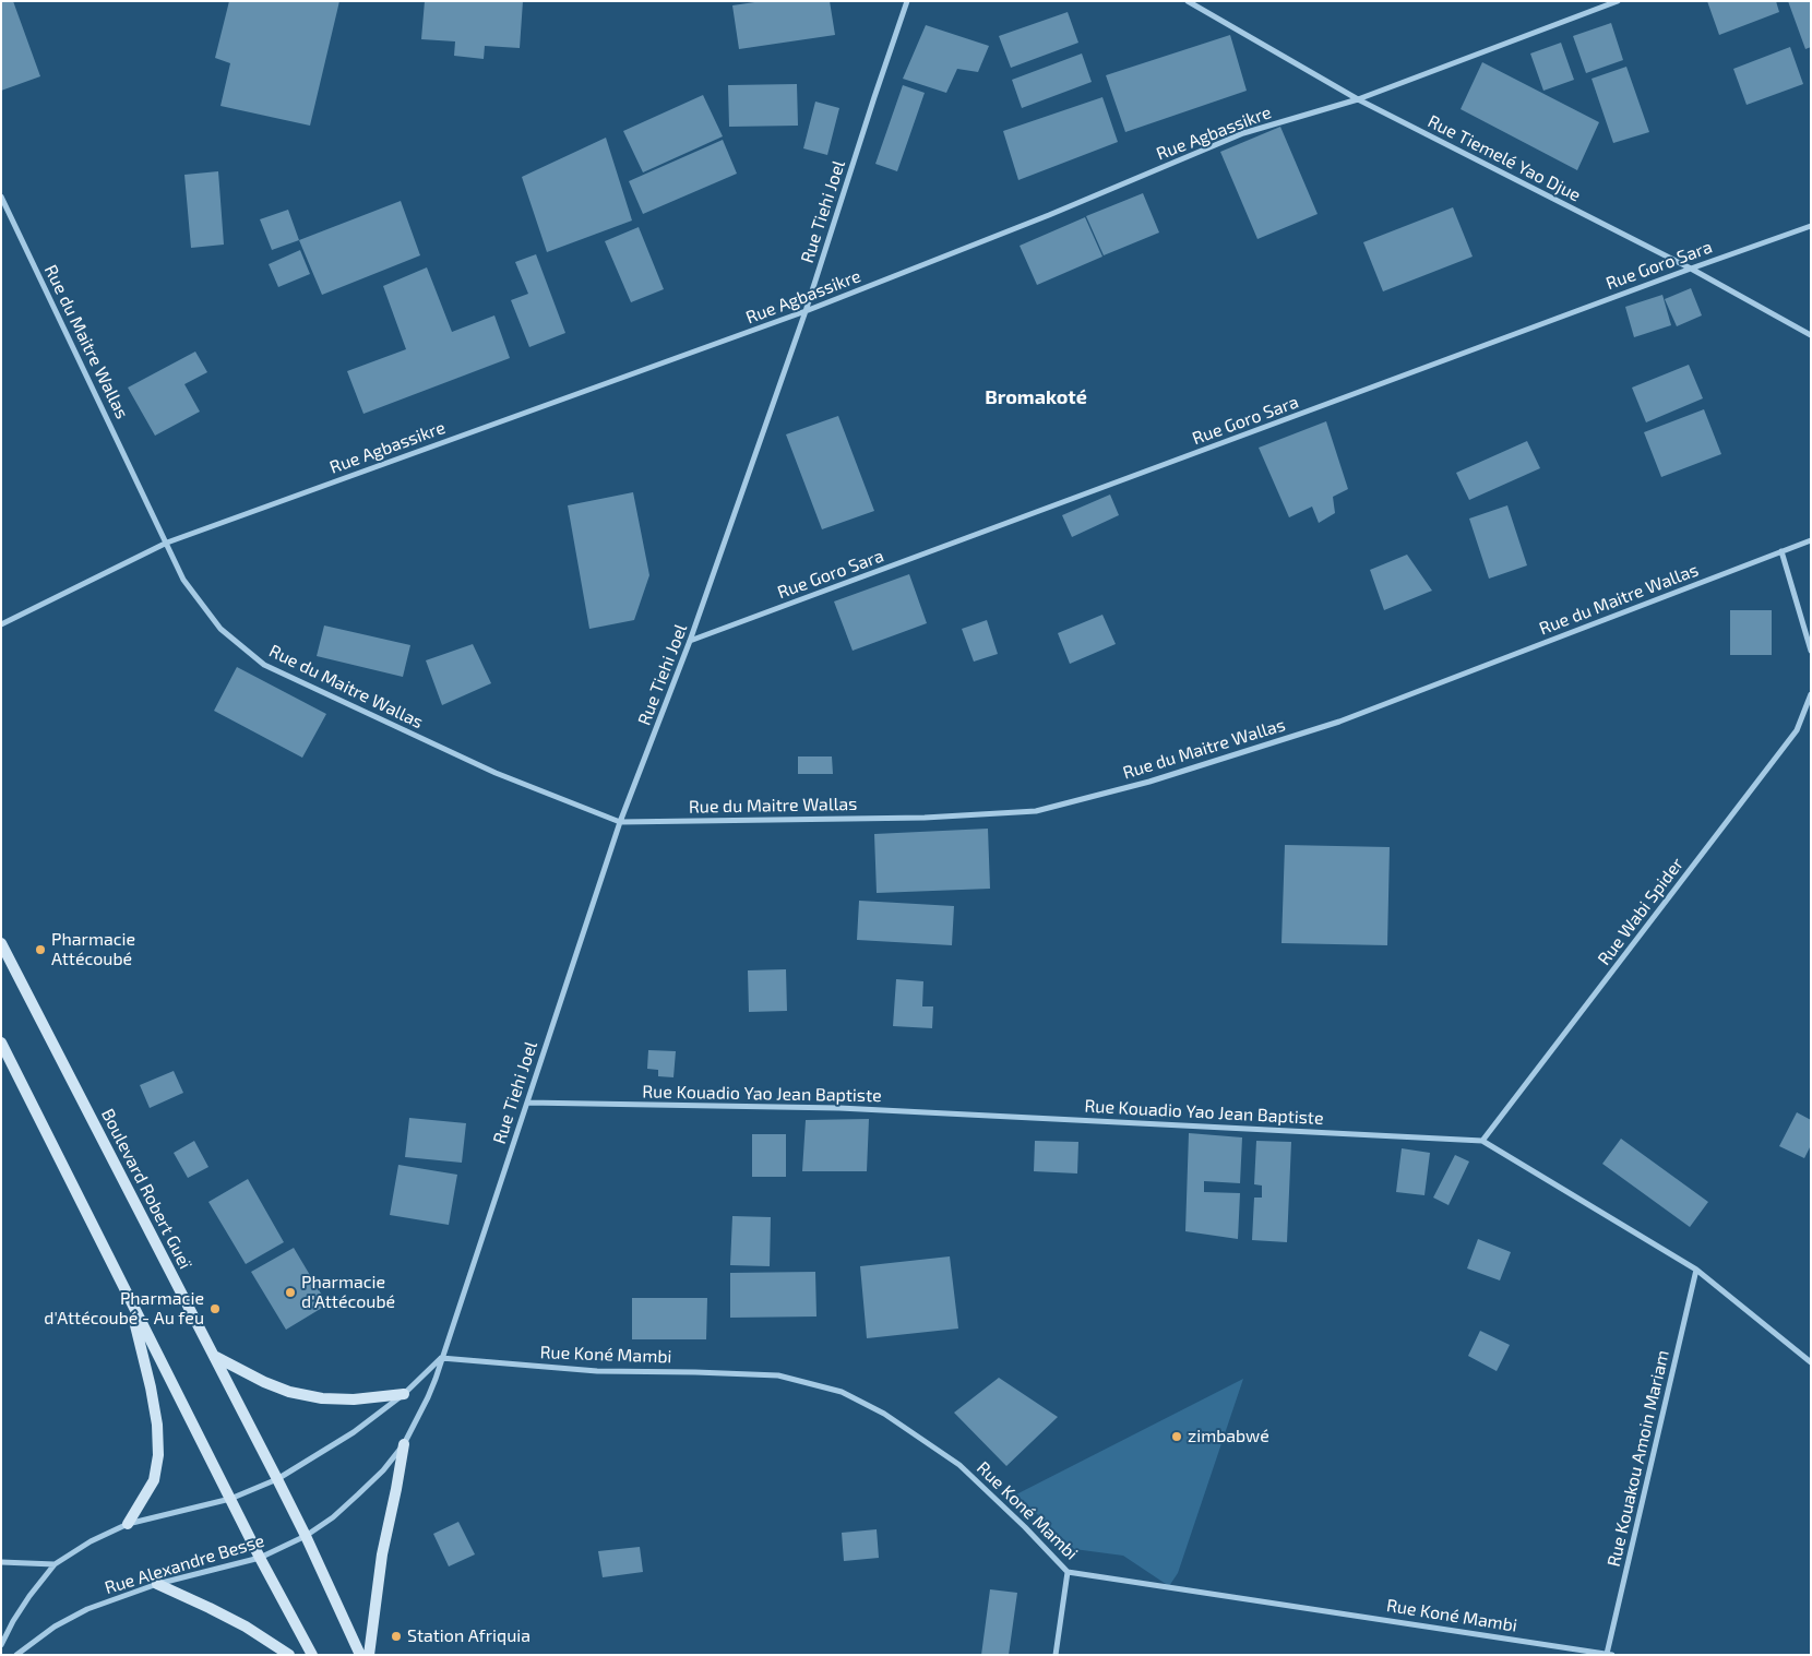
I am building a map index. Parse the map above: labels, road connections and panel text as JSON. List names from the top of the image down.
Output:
{
  "streets": {
    "main road": ["Boulevard Robert Gueï"],
    "street": [
      "Rue Agbassikre",
      "Rue Tiemelé Yao Djue",
      "Rue Tiehi Joel",
      "Rue Goro Sara",
      "Rue du Maitre Wallas",
      "Rue Wabi Spider",
      "Rue Kouadio Yao Jean Baptiste",
      "Rue Koné Mambi",
      "Rue Kouakou Amoin Mariam",
      "Rue Alexandre Besse"
    ]
  },
  "crossings": [
    ["Rue Agbassikre", "Rue Tiemelé Yao Djue"],
    ["Rue Agbassikre", "Rue Tiehi Joel"],
    ["Rue Agbassikre", "Rue du Maitre Wallas"],
    ["Rue Tiemelé Yao Djue", "Rue Goro Sara"],
    ["Rue Tiehi Joel", "Rue Goro Sara"],
    ["Rue Tiehi Joel", "Rue du Maitre Wallas"],
    ["Rue Tiehi Joel", "Rue Kouadio Yao Jean Baptiste"],
    ["Rue Tiehi Joel", "Rue Koné Mambi"],
    ["Rue Tiehi Joel", "Rue Alexandre Besse"],
    ["Rue Wabi Spider", "Rue Kouadio Yao Jean Baptiste"],
    ["Rue Kouadio Yao Jean Baptiste", "Rue Kouakou Amoin Mariam"],
    ["Boulevard Robert Gueï", "Rue Alexandre Besse"],
    ["Rue Koné Mambi", "Rue Kouakou Amoin Mariam"]
  ],
  "districts": ["Bromakoté"],
  "places": [
    "Pharmacie Attécoubé",
    "Pharmacie d'Attécoubé",
    "Pharmacie d'Attécoubé - Au feu",
    "zimbabwé",
    "Station Afriquia"
  ]
}
